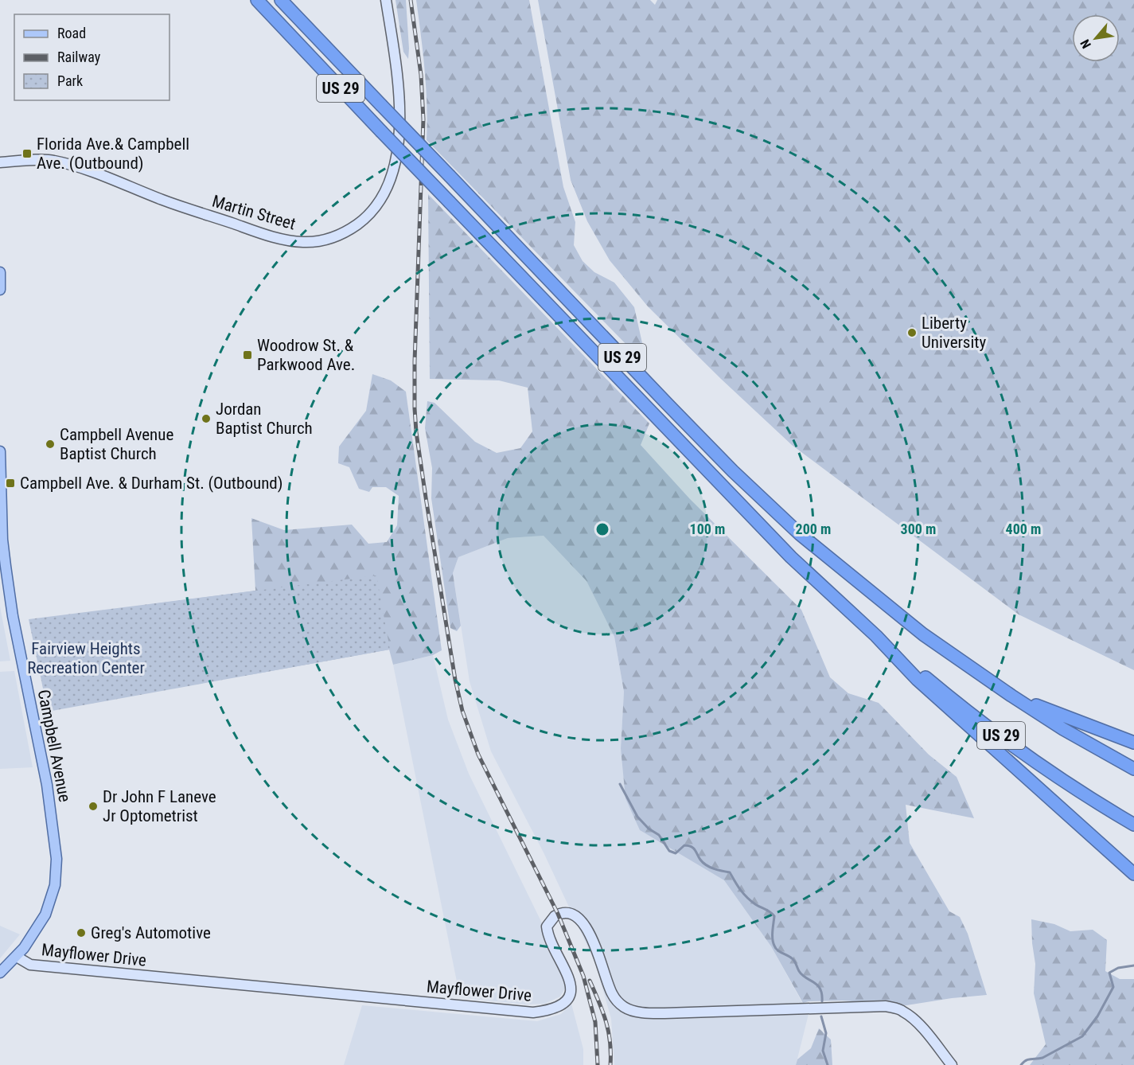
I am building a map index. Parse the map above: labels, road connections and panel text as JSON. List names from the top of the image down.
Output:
{
  "streets": {
    "highway": ["US 29"],
    "main road": ["Campbell Avenue"],
    "street": ["Martin Street", "Mayflower Drive"]
  },
  "crossings": [
    ["Campbell Avenue", "Mayflower Drive"]
  ],
  "parks": ["Fairview Heights Recreation Center"],
  "places": {
    "transit": ["Florida Ave.& Campbell Ave. (Outbound)", "Woodrow St. & Parkwood Ave.", "Campbell Ave. & Durham St. (Outbound)"],
    "other": [
      "Liberty University",
      "Jordan Baptist Church",
      "Campbell Avenue Baptist Church",
      "Dr John F Laneve Jr Optometrist",
      "Greg's Automotive"
    ]
  },
  "legend": ["Road", "Railway", "Park"],
  "north": "bottom left",
  "rings": [
    "100 m",
    "200 m",
    "300 m",
    "400 m"
  ]
}
